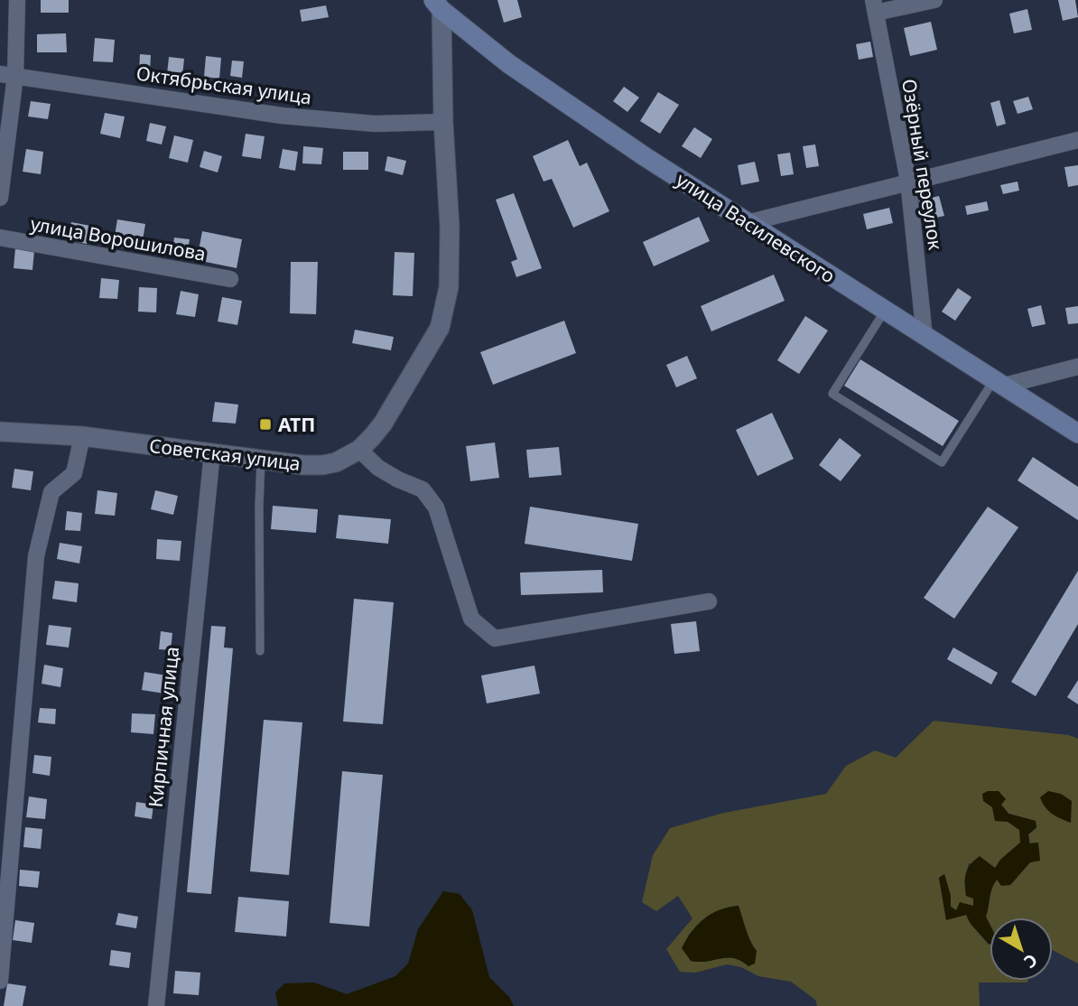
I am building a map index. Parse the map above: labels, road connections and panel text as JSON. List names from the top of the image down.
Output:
{
  "streets": {
    "main road": ["улица Василевского"],
    "street": [
      "Октябрьская улица",
      "Озёрный переулок",
      "улица Ворошилова",
      "Советская улица",
      "Кирпичная улица"
    ]
  },
  "crossings": [
    ["Октябрьская улица", "Советская улица"],
    ["Озёрный переулок", "улица Василевского"],
    ["улица Василевского", "Советская улица"],
    ["Советская улица", "Кирпичная улица"]
  ],
  "places": {
    "transit": ["АТП"]
  },
  "north": "bottom right"
}
